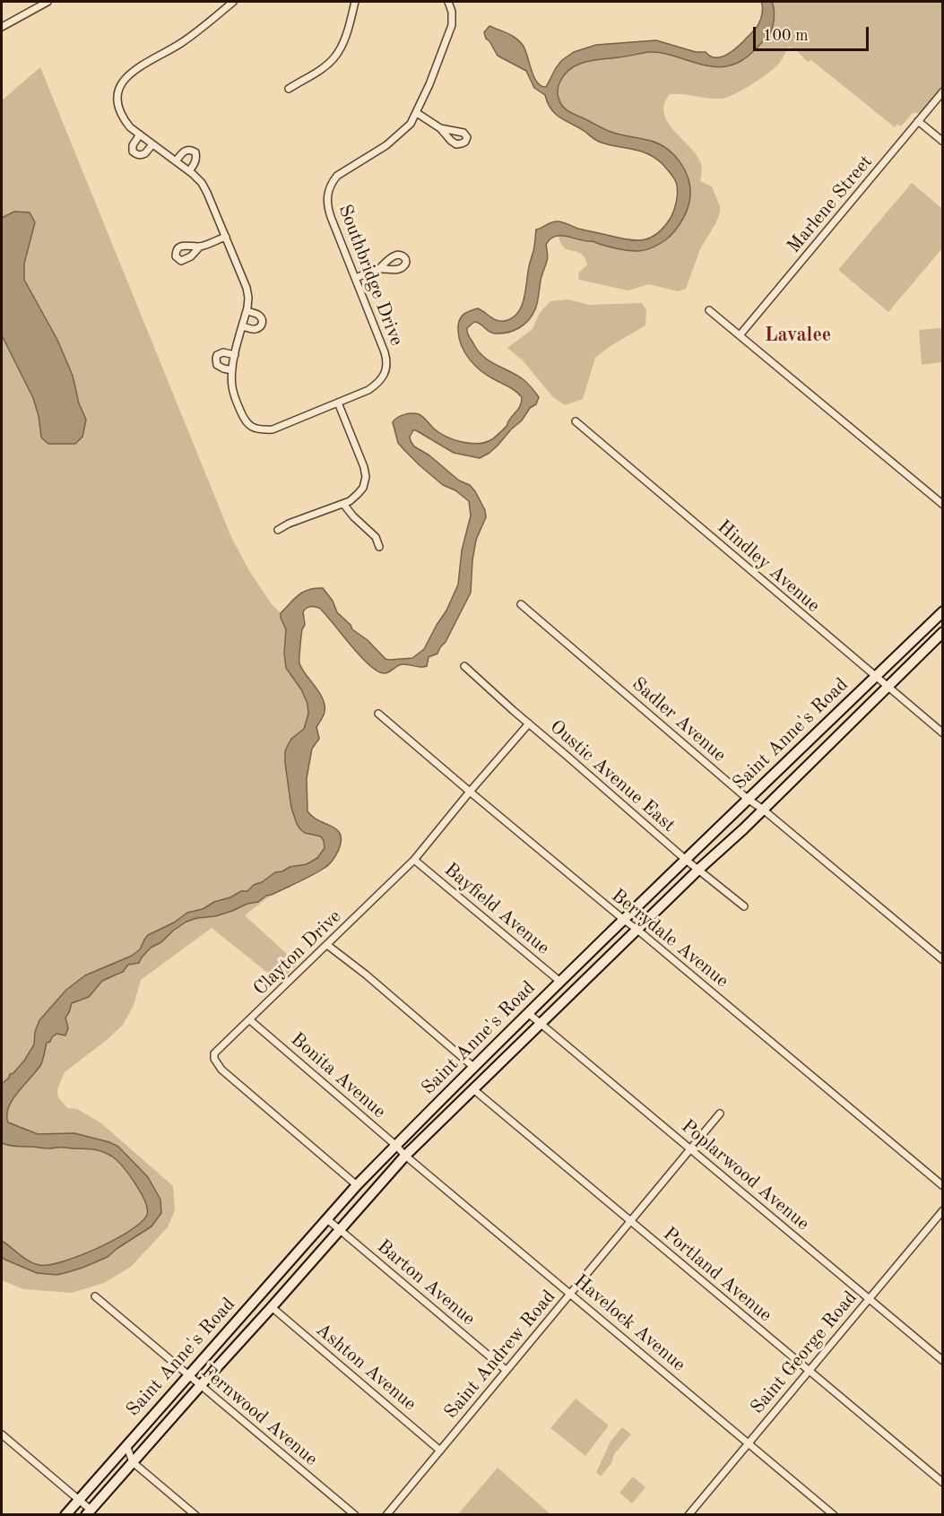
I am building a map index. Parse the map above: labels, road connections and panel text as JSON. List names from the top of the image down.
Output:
{
  "streets": {
    "main road": ["Saint Anne's Road"],
    "street": [
      "Marlene Street",
      "Southbridge Drive",
      "Hindley Avenue",
      "Sadler Avenue",
      "Oustic Avenue East",
      "Bayfield Avenue",
      "Berrydale Avenue",
      "Clayton Drive",
      "Bonita Avenue",
      "Poplarwood Avenue",
      "Portland Avenue",
      "Barton Avenue",
      "Havelock Avenue",
      "Saint George Road",
      "Saint Andrew Road",
      "Ashton Avenue",
      "Fernwood Avenue"
    ]
  },
  "crossings": [
    ["Hindley Avenue", "Saint Anne's Road"],
    ["Sadler Avenue", "Saint Anne's Road"],
    ["Saint Anne's Road", "Oustic Avenue East"],
    ["Saint Anne's Road", "Bayfield Avenue"],
    ["Saint Anne's Road", "Berrydale Avenue"],
    ["Saint Anne's Road", "Clayton Drive"],
    ["Saint Anne's Road", "Bonita Avenue"],
    ["Saint Anne's Road", "Poplarwood Avenue"],
    ["Saint Anne's Road", "Portland Avenue"],
    ["Saint Anne's Road", "Barton Avenue"],
    ["Saint Anne's Road", "Havelock Avenue"],
    ["Saint Anne's Road", "Ashton Avenue"],
    ["Saint Anne's Road", "Fernwood Avenue"],
    ["Oustic Avenue East", "Clayton Drive"],
    ["Bayfield Avenue", "Clayton Drive"],
    ["Berrydale Avenue", "Clayton Drive"],
    ["Clayton Drive", "Bonita Avenue"],
    ["Bonita Avenue", "Havelock Avenue"],
    ["Poplarwood Avenue", "Saint George Road"],
    ["Poplarwood Avenue", "Saint Andrew Road"],
    ["Portland Avenue", "Saint George Road"],
    ["Portland Avenue", "Saint Andrew Road"],
    ["Barton Avenue", "Saint Andrew Road"],
    ["Havelock Avenue", "Saint George Road"],
    ["Havelock Avenue", "Saint Andrew Road"],
    ["Saint Andrew Road", "Ashton Avenue"]
  ],
  "districts": ["Lavalee"],
  "scale_bar": "100 m"
}
